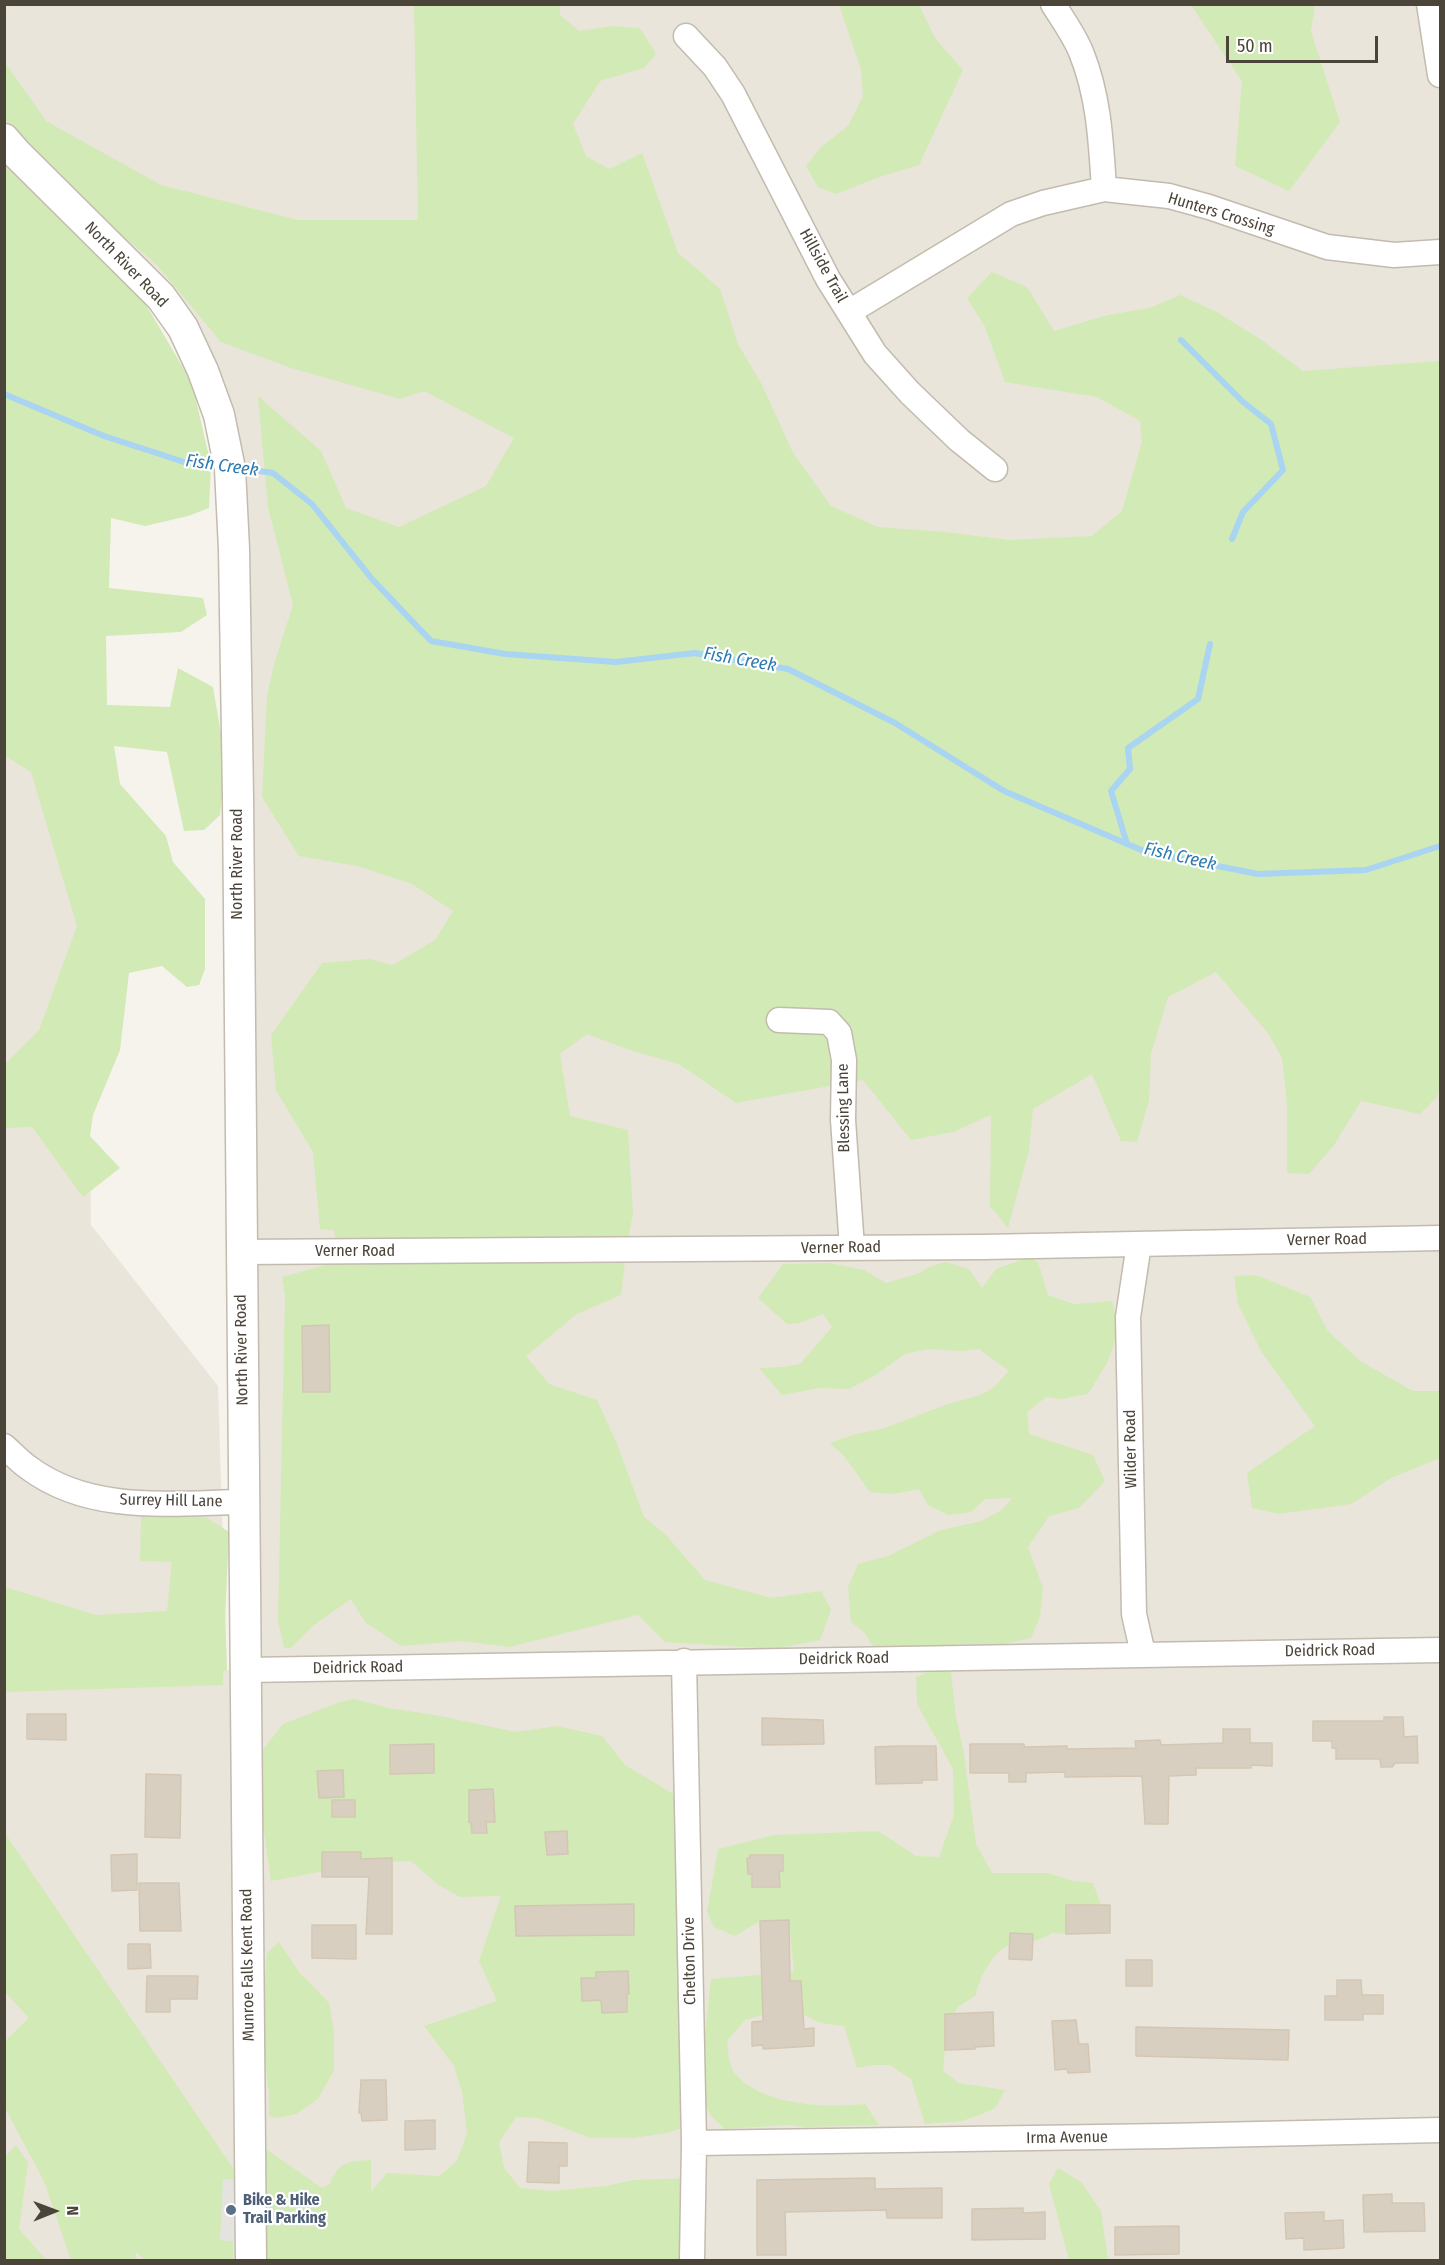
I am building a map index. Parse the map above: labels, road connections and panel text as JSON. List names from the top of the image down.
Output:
{
  "streets": {
    "street": [
      "Hunters Crossing",
      "North River Road",
      "Hillside Trail",
      "Blessing Lane",
      "Verner Road",
      "Wilder Road",
      "Surrey Hill Lane",
      "Deidrick Road",
      "Chelton Drive",
      "Munroe Falls Kent Road",
      "Irma Avenue"
    ]
  },
  "crossings": [
    ["Hunters Crossing", "Hillside Trail"],
    ["North River Road", "Verner Road"],
    ["North River Road", "Surrey Hill Lane"],
    ["North River Road", "Deidrick Road"],
    ["North River Road", "Munroe Falls Kent Road"],
    ["Blessing Lane", "Verner Road"],
    ["Verner Road", "Wilder Road"],
    ["Wilder Road", "Deidrick Road"],
    ["Deidrick Road", "Chelton Drive"],
    ["Deidrick Road", "Munroe Falls Kent Road"],
    ["Chelton Drive", "Irma Avenue"]
  ],
  "water": ["Fish Creek"],
  "places": ["Bike & Hike Trail Parking"],
  "scale_bar": "50 m",
  "north": "right"
}
